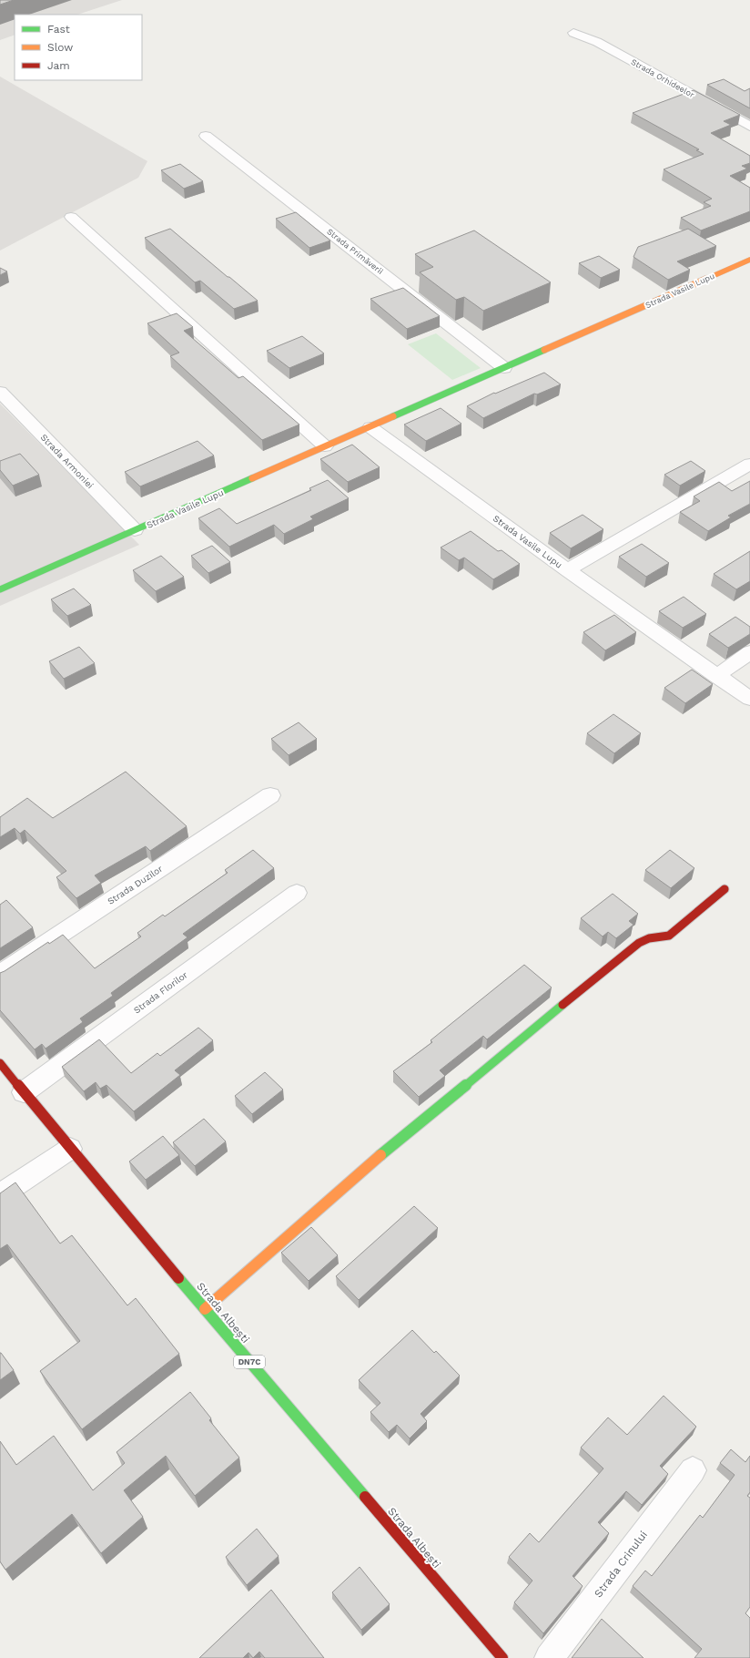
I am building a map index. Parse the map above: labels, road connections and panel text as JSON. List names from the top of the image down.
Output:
{
  "streets": {
    "main road": ["Strada Vasile Lupu", "Strada Albești", "DN7C"],
    "street": [
      "Strada Orhideelor",
      "Strada Primăverii",
      "Strada Armoniei",
      "Strada Duzilor",
      "Strada Florilor",
      "Strada Crinului"
    ]
  },
  "crossings": [
    ["Strada Primăverii", "Strada Vasile Lupu"],
    ["Strada Vasile Lupu", "Strada Armoniei"],
    ["Strada Florilor", "Strada Albești"]
  ],
  "legend": ["Fast", "Slow", "Jam"]
}
